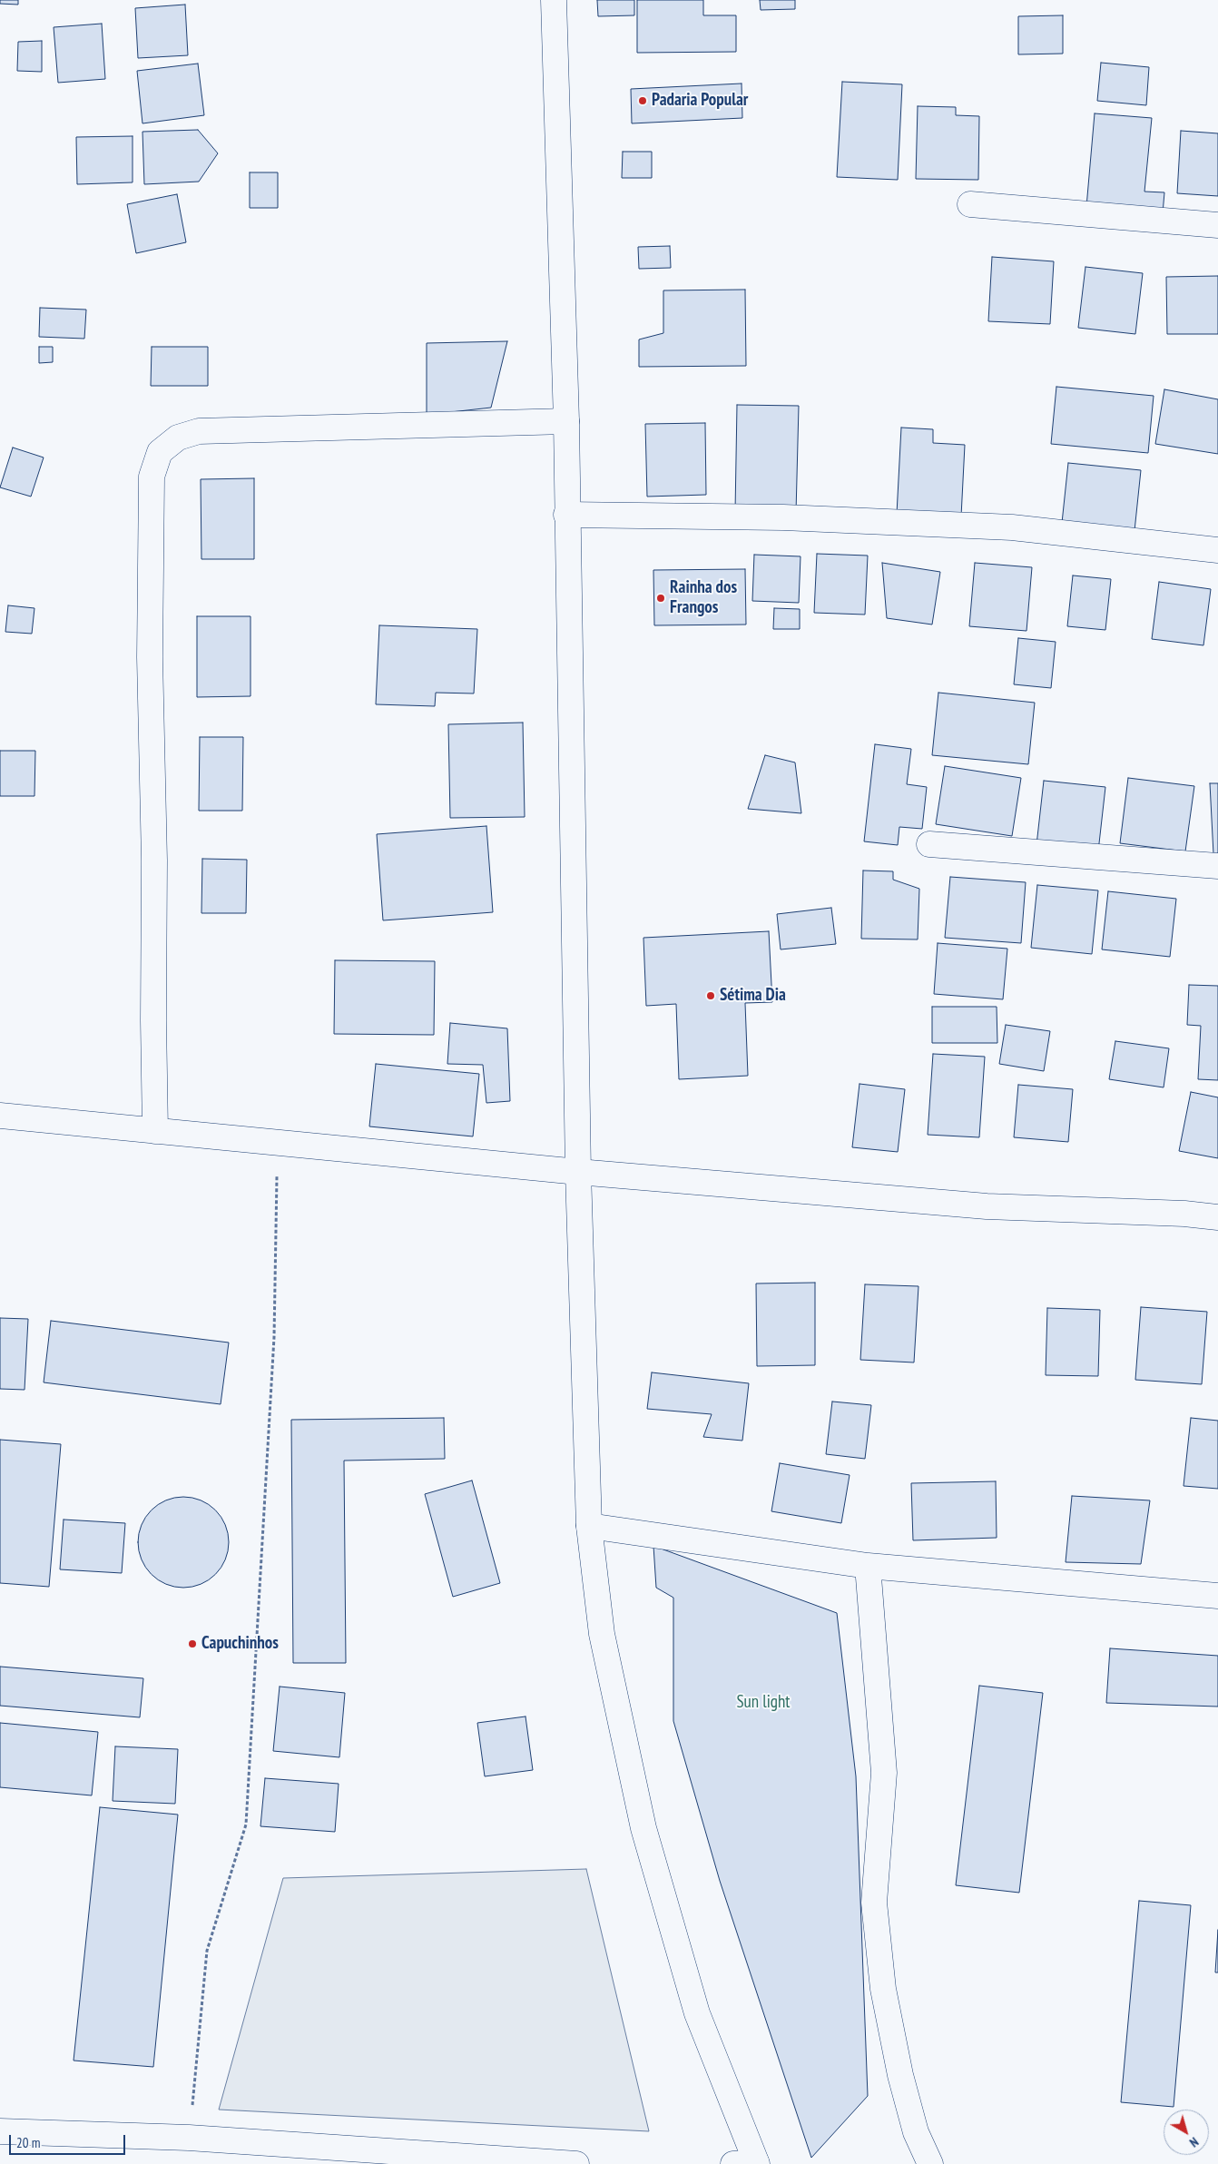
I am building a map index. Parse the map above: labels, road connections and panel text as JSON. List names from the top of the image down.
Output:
{
  "parks": ["Sun light"],
  "places": [
    "Padaria Popular",
    "Rainha dos Frangos",
    "Sétima Dia",
    "Capuchinhos"
  ],
  "scale_bar": "20 m",
  "north": "bottom right"
}
